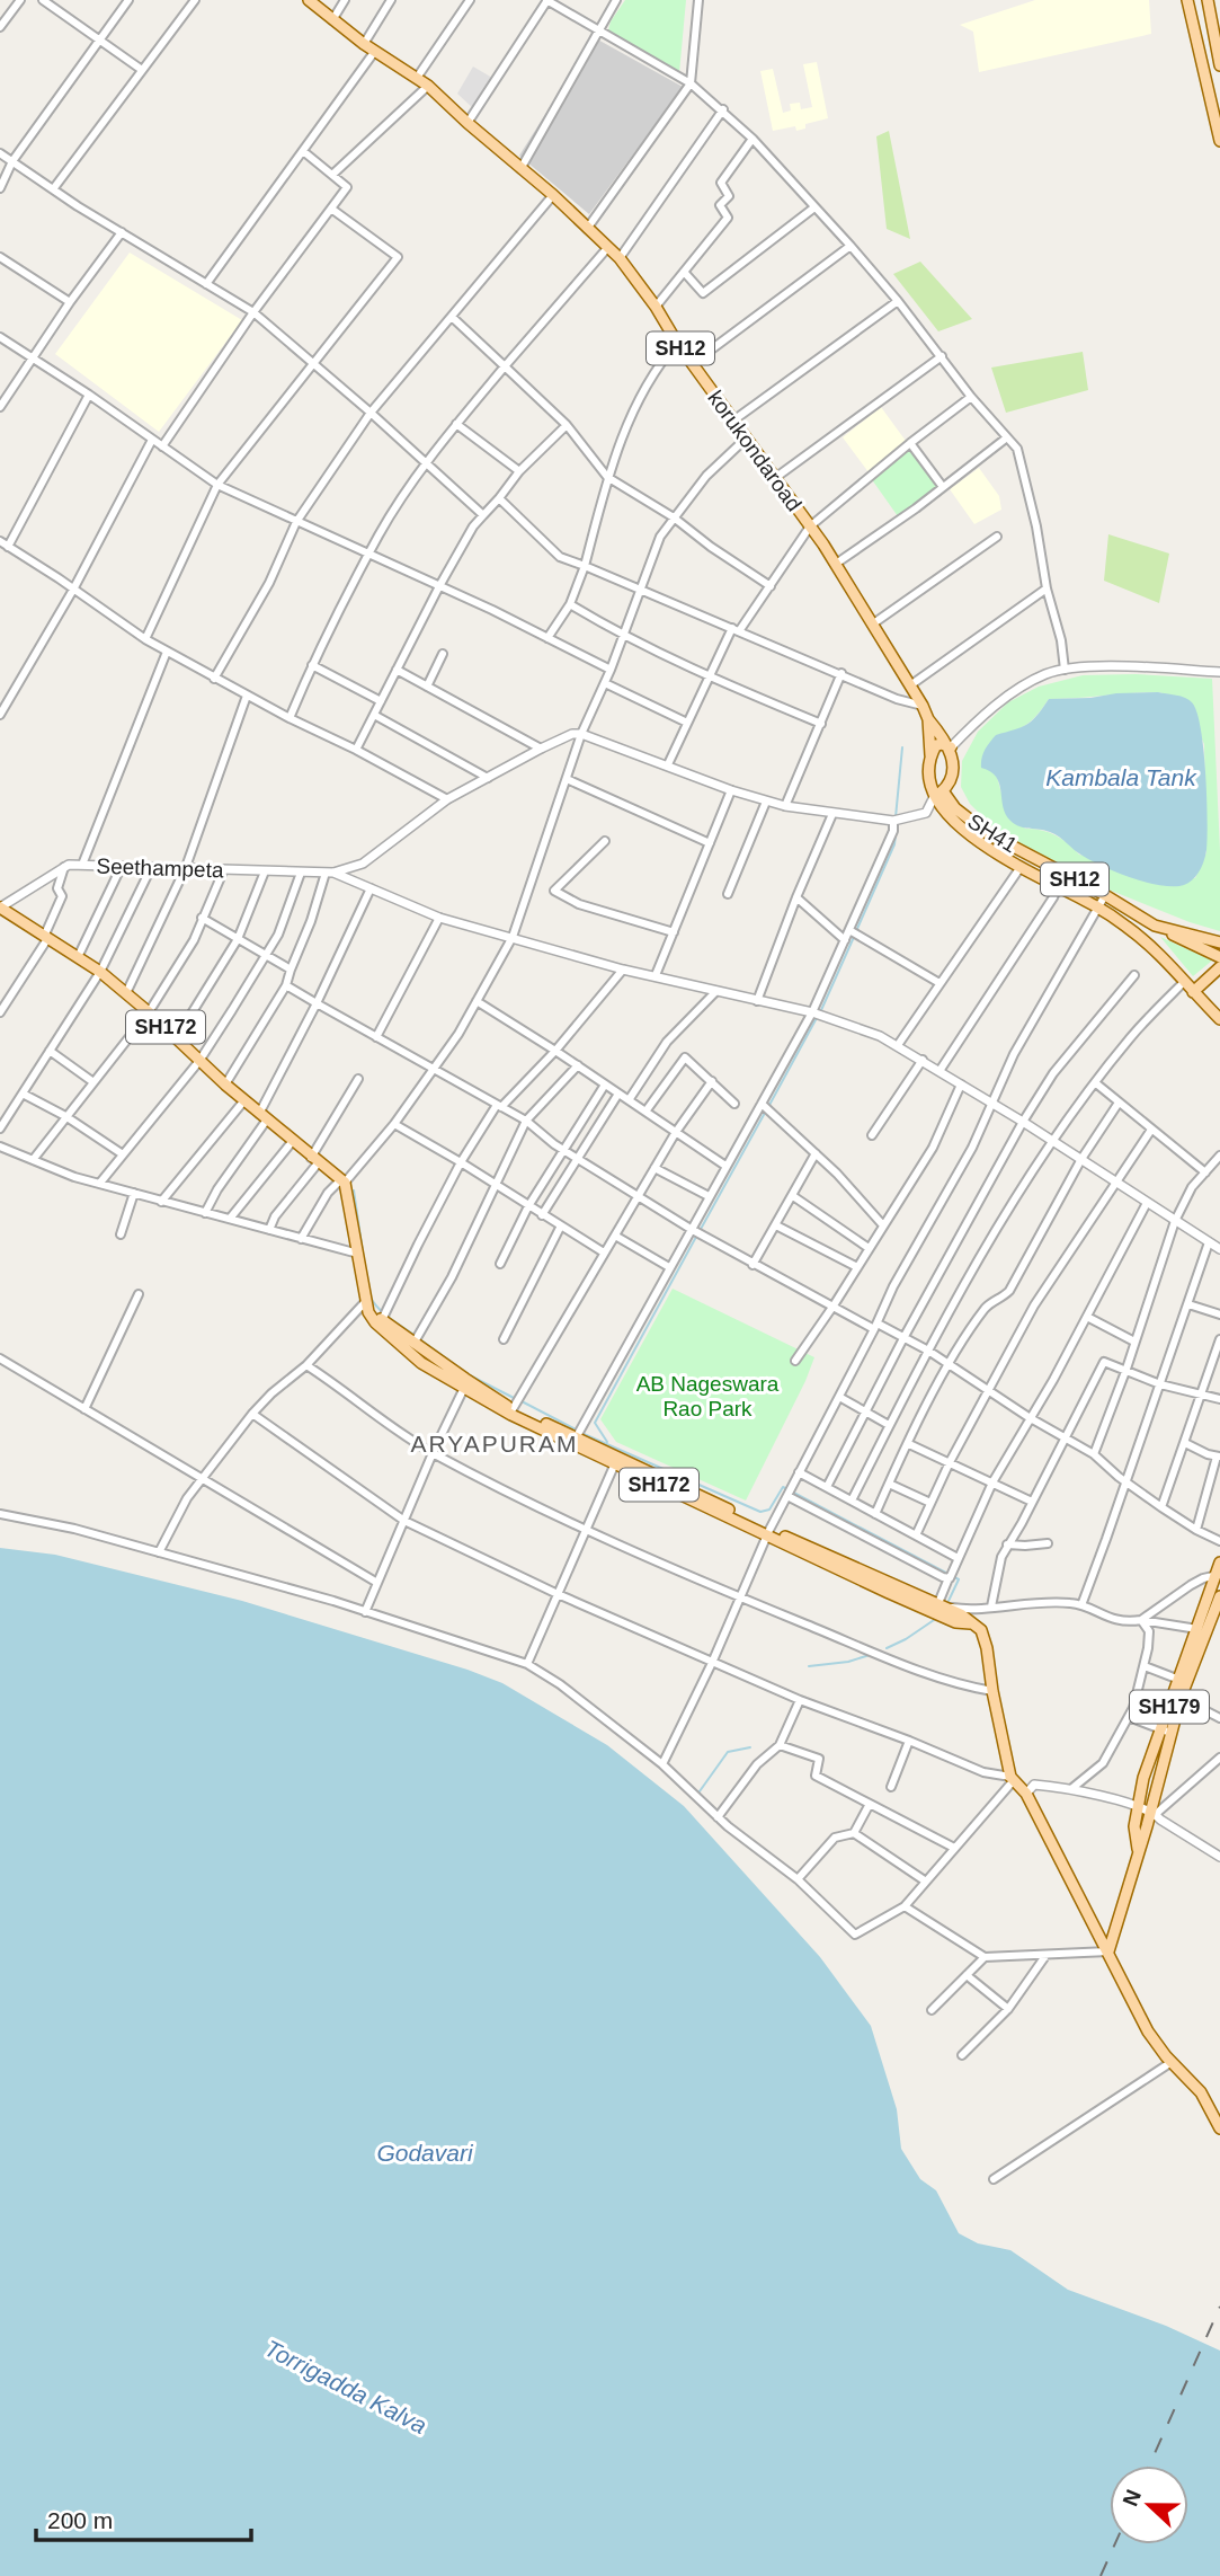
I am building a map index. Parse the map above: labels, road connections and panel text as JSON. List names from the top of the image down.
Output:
{
  "streets": {
    "main road": [
      "SH12",
      "korukondaroad",
      "SH41",
      "SH172",
      "SH179"
    ],
    "street": ["Seethampeta"]
  },
  "crossings": [
    ["SH12", "korukondaroad"],
    ["SH12", "SH41"],
    ["korukondaroad", "SH41"],
    ["Seethampeta", "SH172"]
  ],
  "districts": ["ARYAPURAM"],
  "water": ["Kambala Tank", "Godavari", "Torrigadda Kalva"],
  "parks": ["AB Nageswara Rao Park"],
  "scale_bar": "200 m",
  "north": "left"
}
